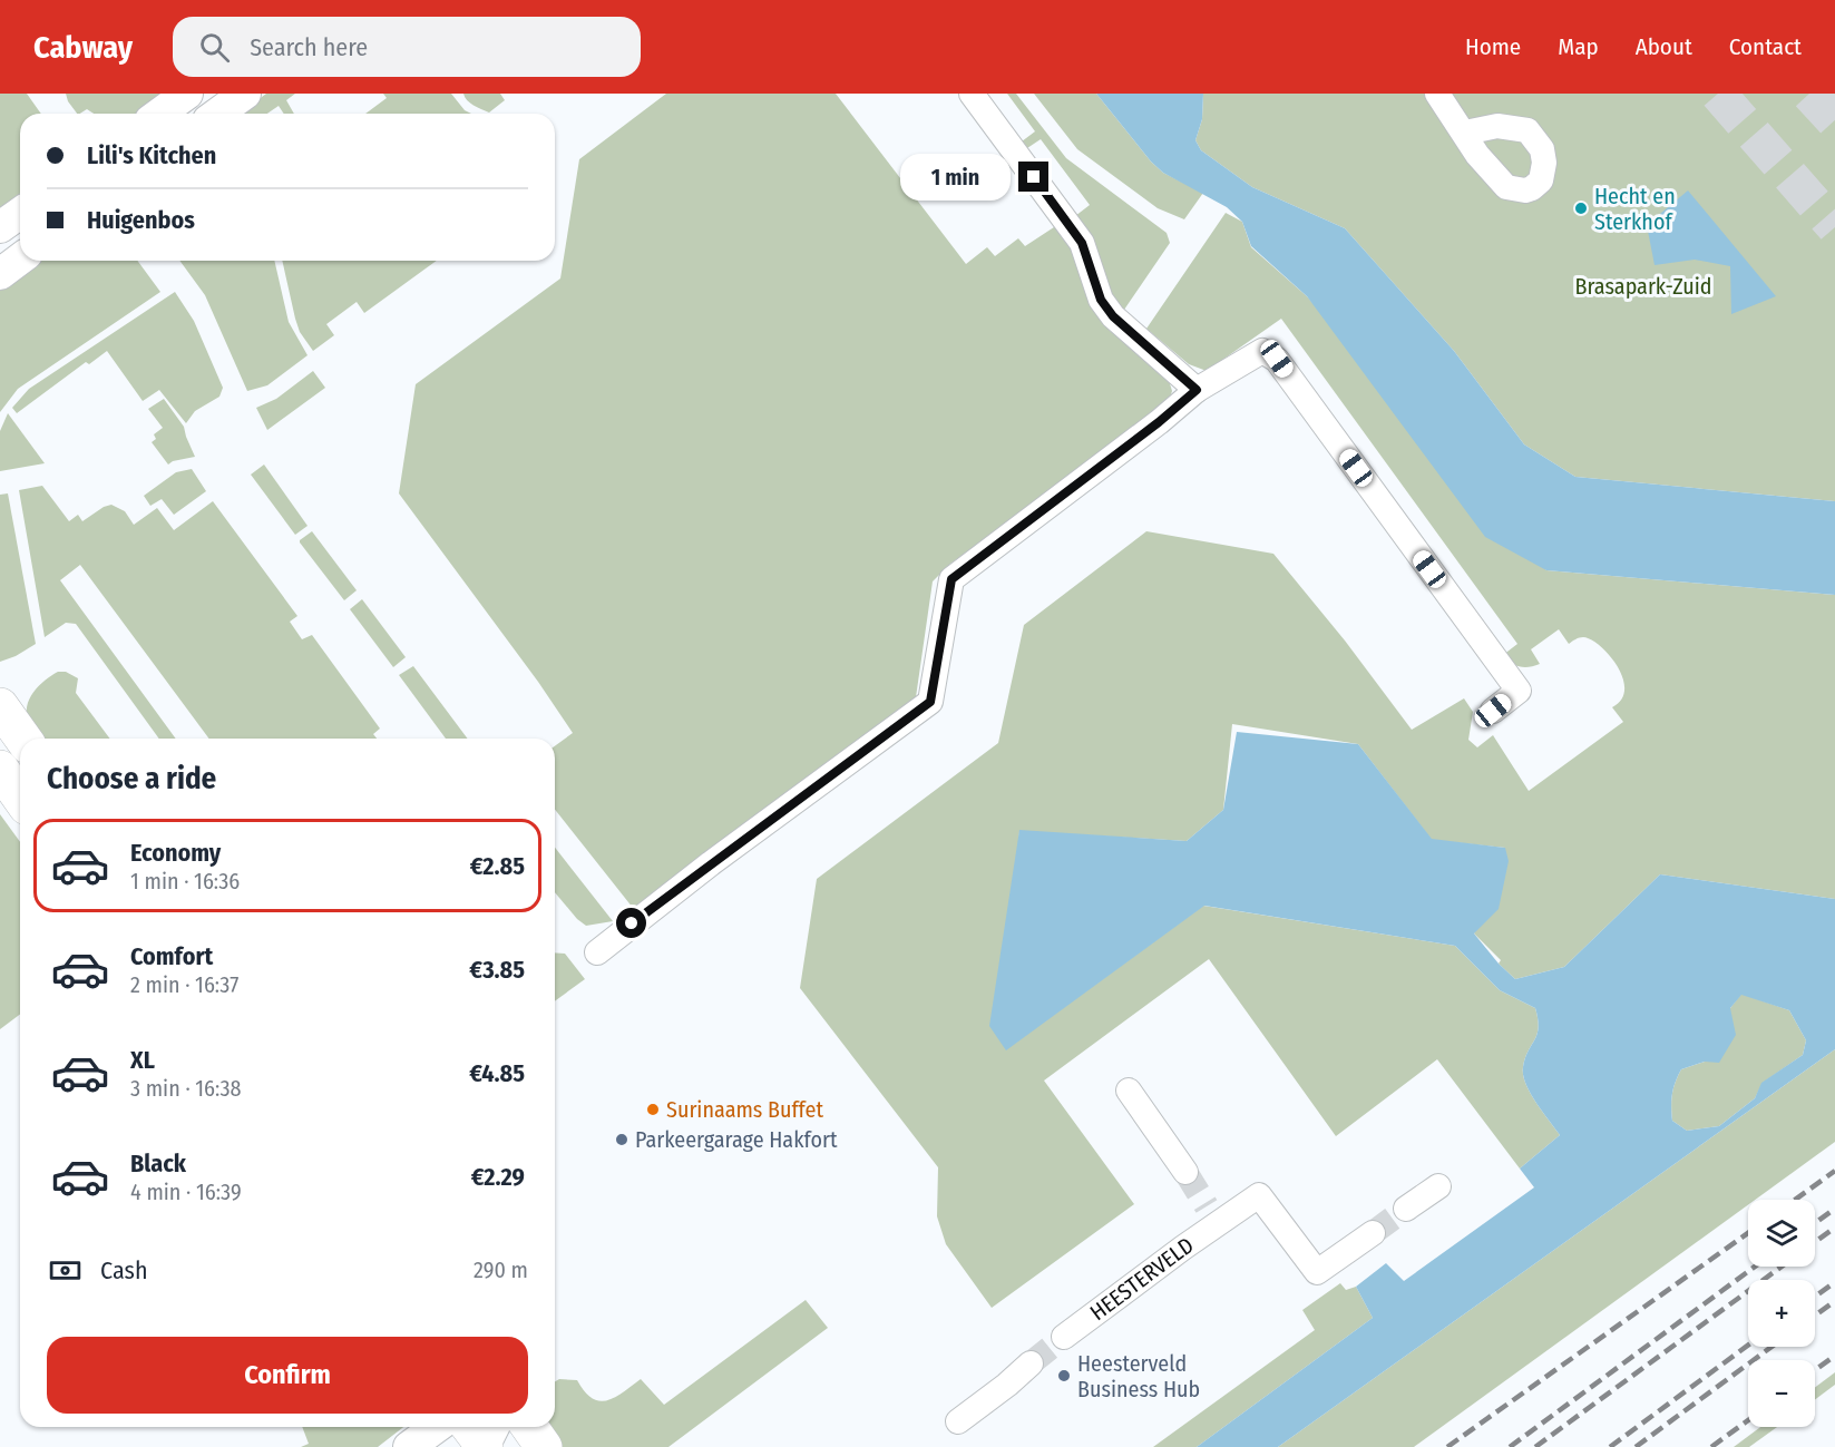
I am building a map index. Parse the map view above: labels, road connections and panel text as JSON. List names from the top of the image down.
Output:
{
  "streets": {
    "street": ["HEESTERVELD"]
  },
  "parks": ["Brasapark-Zuid"],
  "places": [
    "Hecht en Sterkhof",
    "Surinaams Buffet",
    "Parkeergarage Hakfort",
    "Heesterveld Business Hub"
  ],
  "page": {
    "header": "Cabway",
    "search": "Search here",
    "nav": [
      "Home",
      "Map",
      "About",
      "Contact"
    ],
    "banner": ["Lili's Kitchen", "Huigenbos"],
    "bubble": "1 min",
    "heading": "Choose a ride",
    "list": [
      {
        "name": "Economy",
        "note": "1 min · 16:36",
        "value": "€2.85"
      },
      {
        "name": "Comfort",
        "note": "2 min · 16:37",
        "value": "€3.85"
      },
      {
        "name": "XL",
        "note": "3 min · 16:38",
        "value": "€4.85"
      },
      {
        "name": "Black",
        "note": "4 min · 16:39",
        "value": "€2.29"
      }
    ],
    "map_buttons": ["+", "−"],
    "pay": ["Cash", "290 m"],
    "buttons": "Confirm"
  }
}
